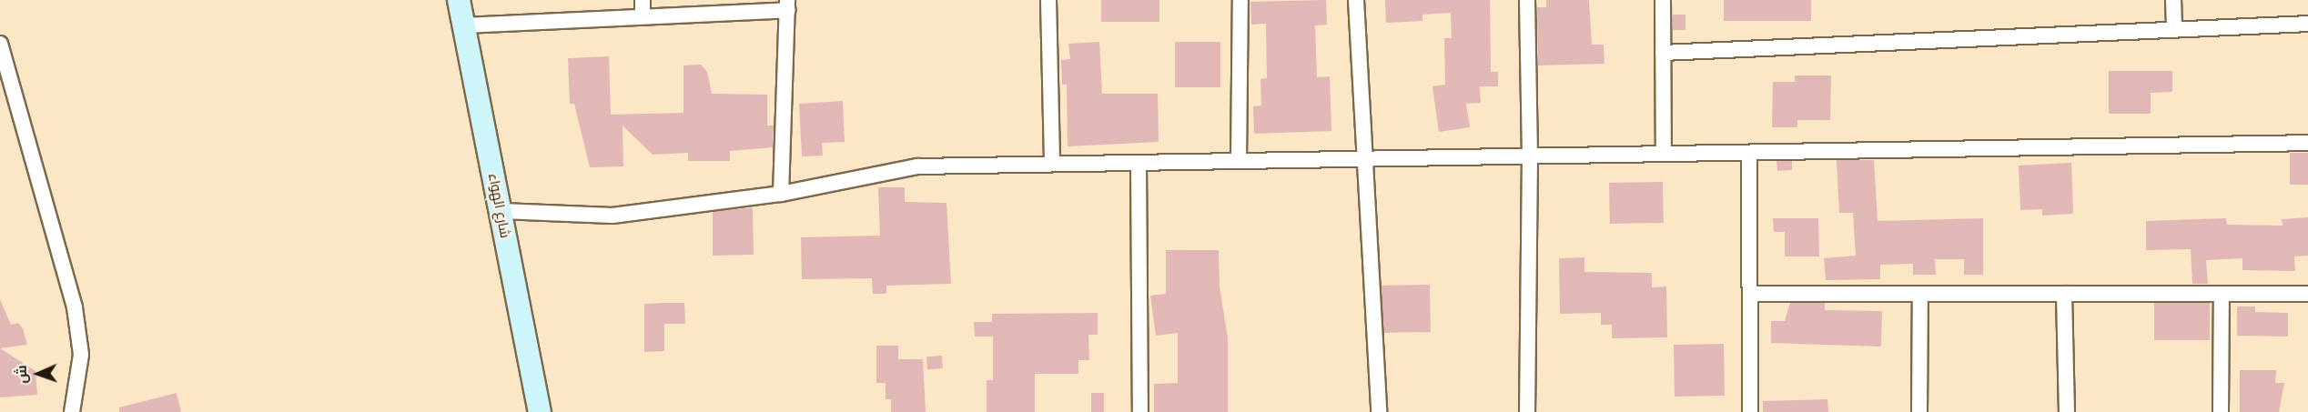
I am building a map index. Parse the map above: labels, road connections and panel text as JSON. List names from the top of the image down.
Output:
{
  "streets": {
    "street": ["شارع الهواء"]
  },
  "north": "left"
}
